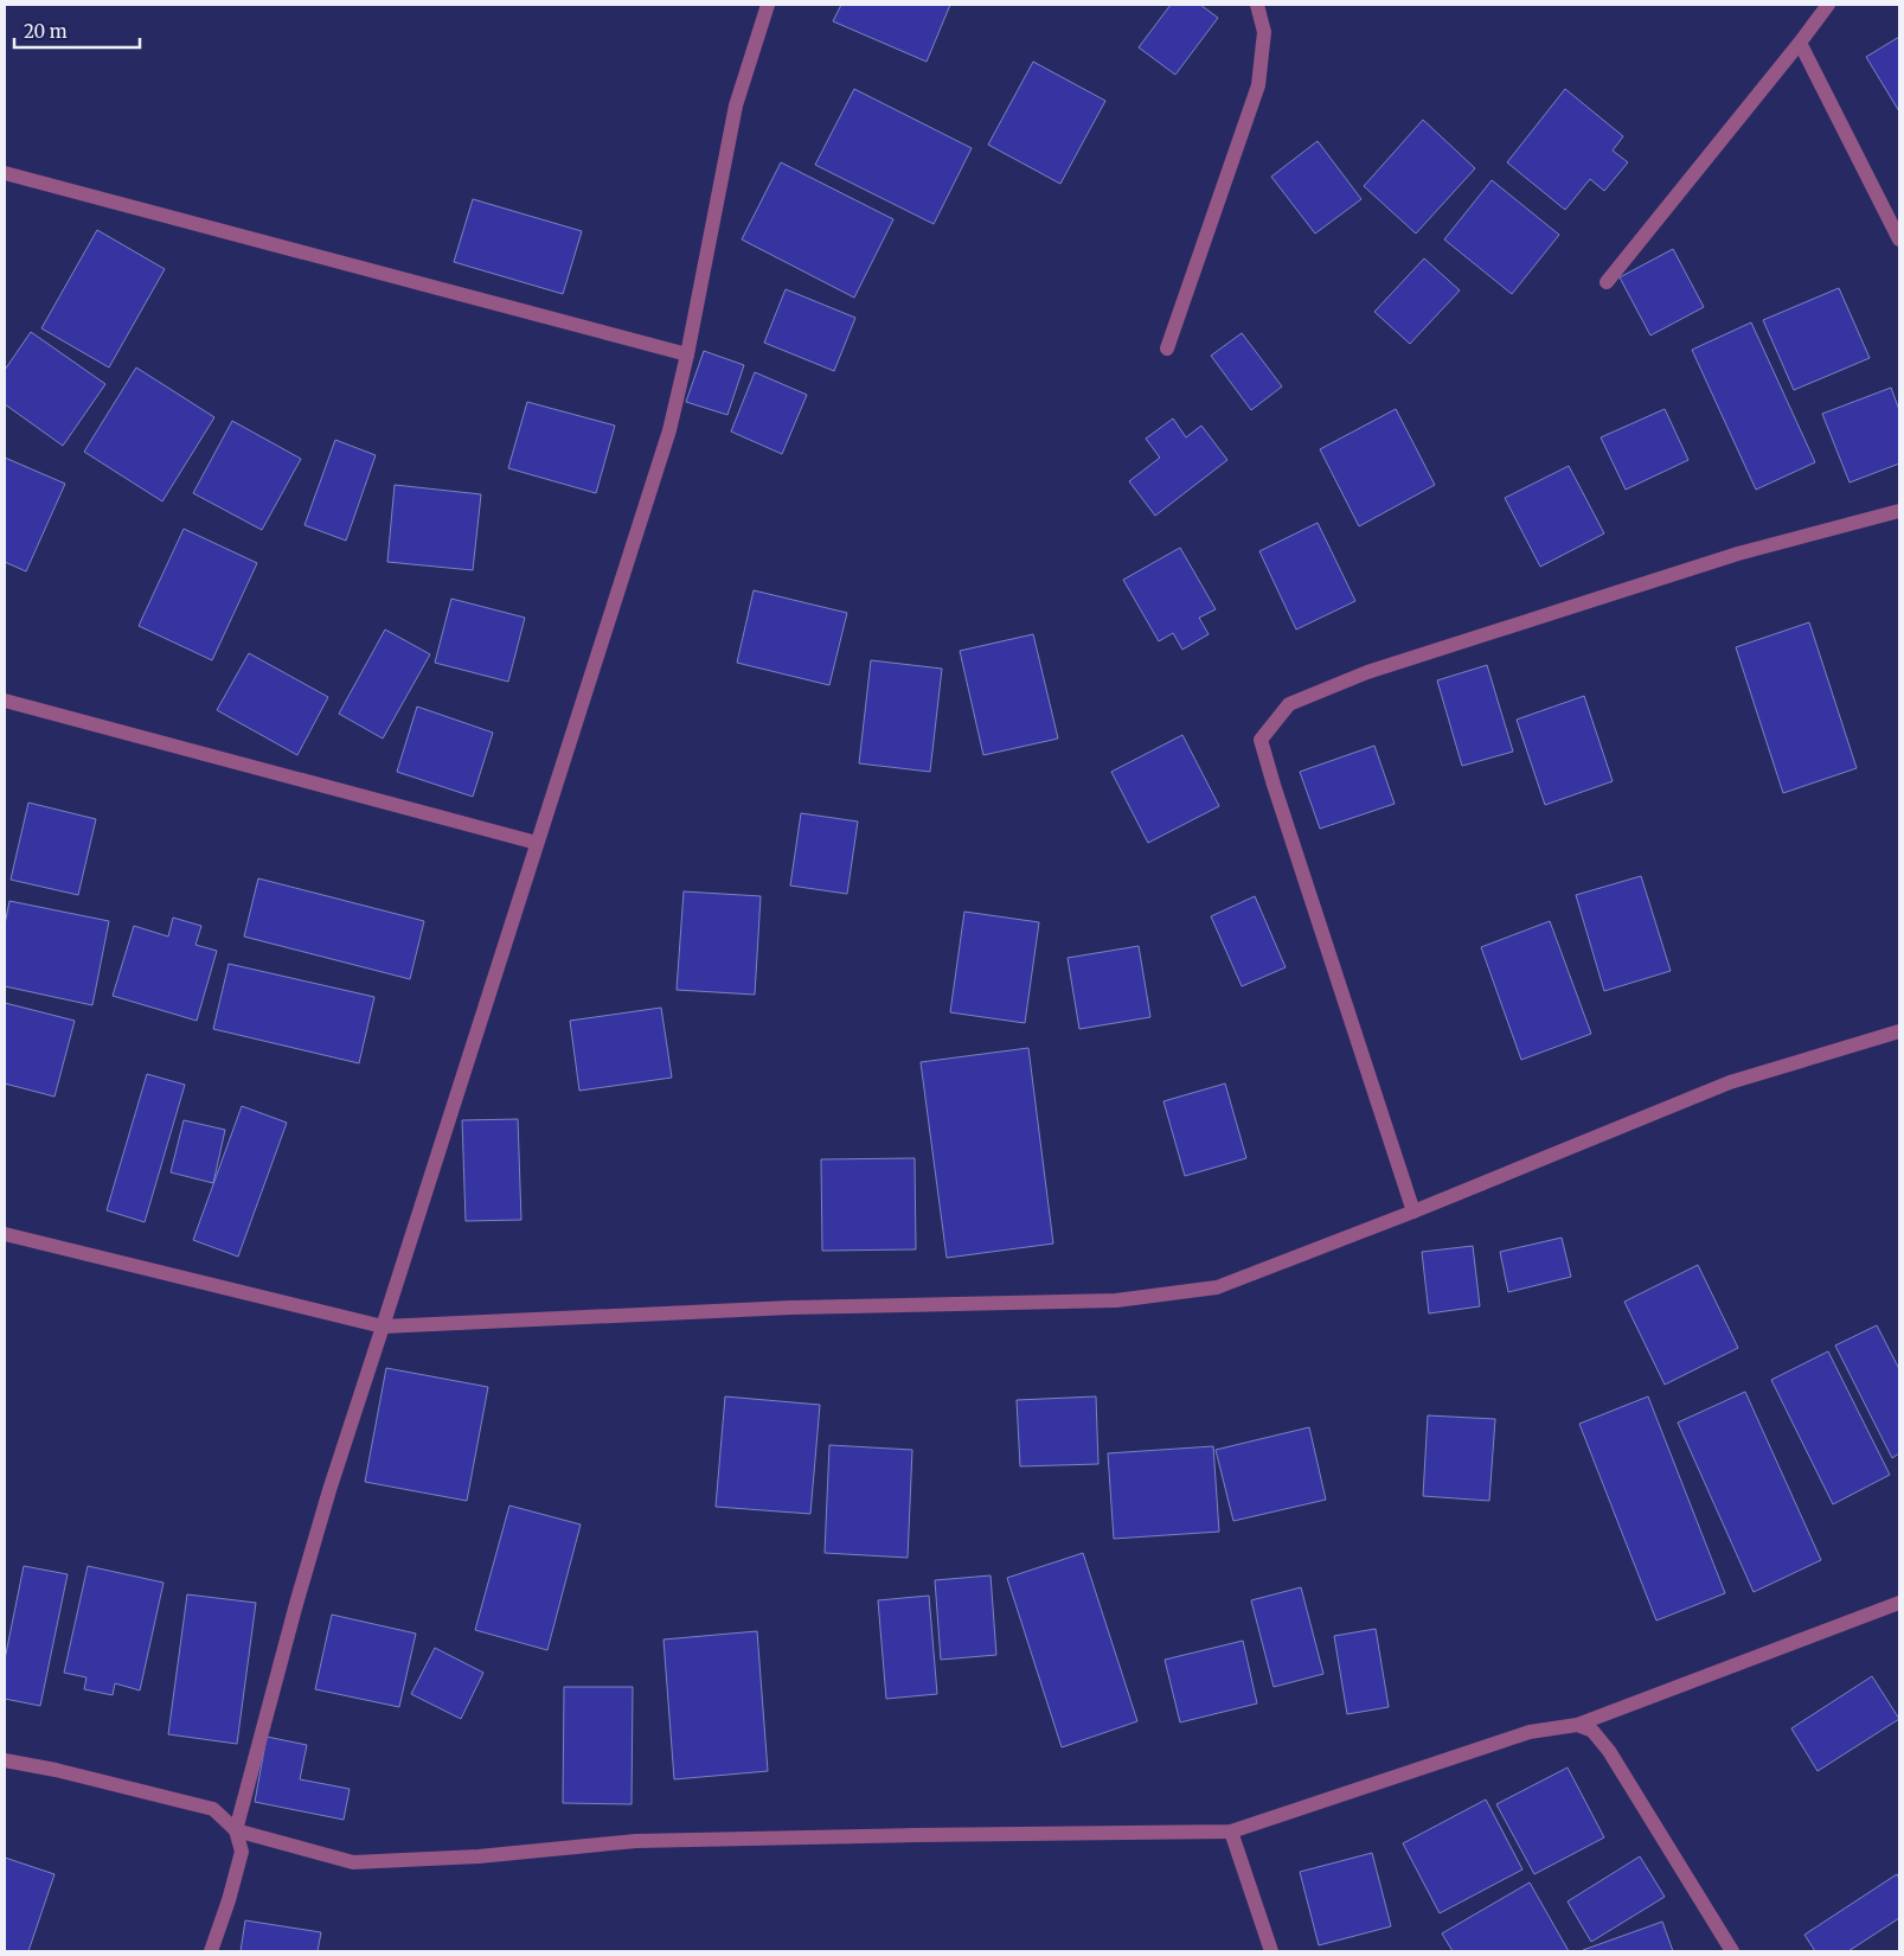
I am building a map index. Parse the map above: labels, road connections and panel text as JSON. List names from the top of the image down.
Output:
{
  "scale_bar": "20 m"
}
